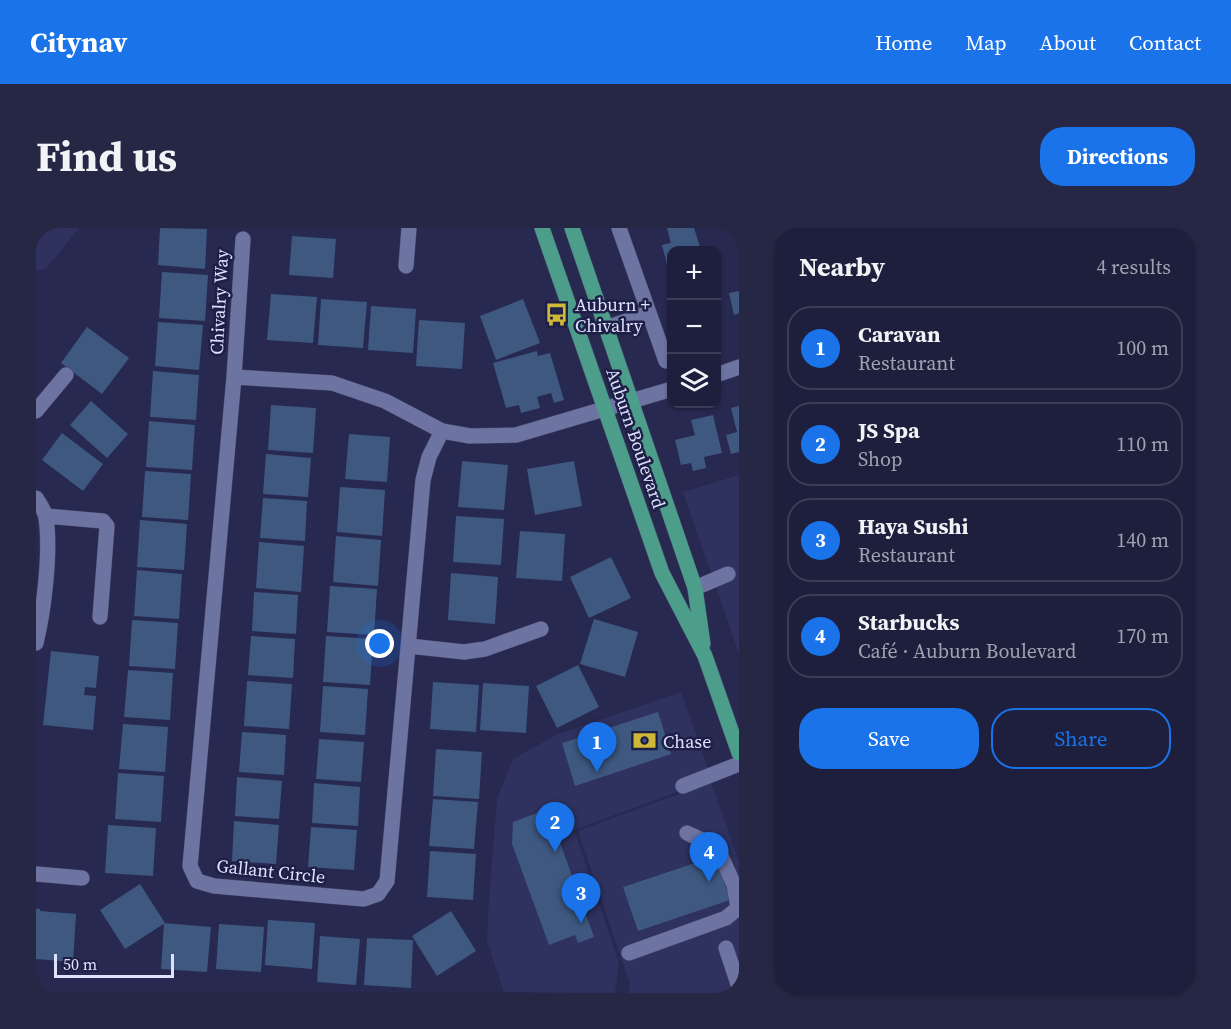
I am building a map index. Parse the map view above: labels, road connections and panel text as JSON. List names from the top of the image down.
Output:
{
  "streets": {
    "main road": ["Auburn Boulevard"],
    "street": ["Chivalry Way", "Gallant Circle"]
  },
  "crossings": [
    ["Chivalry Way", "Auburn Boulevard"],
    ["Chivalry Way", "Gallant Circle"]
  ],
  "places": {
    "bus stop": ["Auburn + Chivalry"],
    "bank": ["Chase"]
  },
  "scale_bar": "50 m",
  "page": {
    "header": "Citynav",
    "nav": [
      "Home",
      "Map",
      "About",
      "Contact"
    ],
    "title": "Find us",
    "buttons": [
      "Directions",
      ["Save", "Share"]
    ],
    "heading": ["Nearby", "4 results"],
    "map_buttons": ["+", "−"],
    "list": [
      {
        "mark": "1",
        "name": "Caravan",
        "note": "Restaurant",
        "value": "100 m"
      },
      {
        "mark": "2",
        "name": "JS Spa",
        "note": "Shop",
        "value": "110 m"
      },
      {
        "mark": "3",
        "name": "Haya Sushi",
        "note": "Restaurant",
        "value": "140 m"
      },
      {
        "mark": "4",
        "name": "Starbucks",
        "note": "Café · Auburn Boulevard",
        "value": "170 m"
      }
    ],
    "pins": [
      "1",
      "2",
      "4",
      "3"
    ],
    "scale": "50 m"
  }
}
